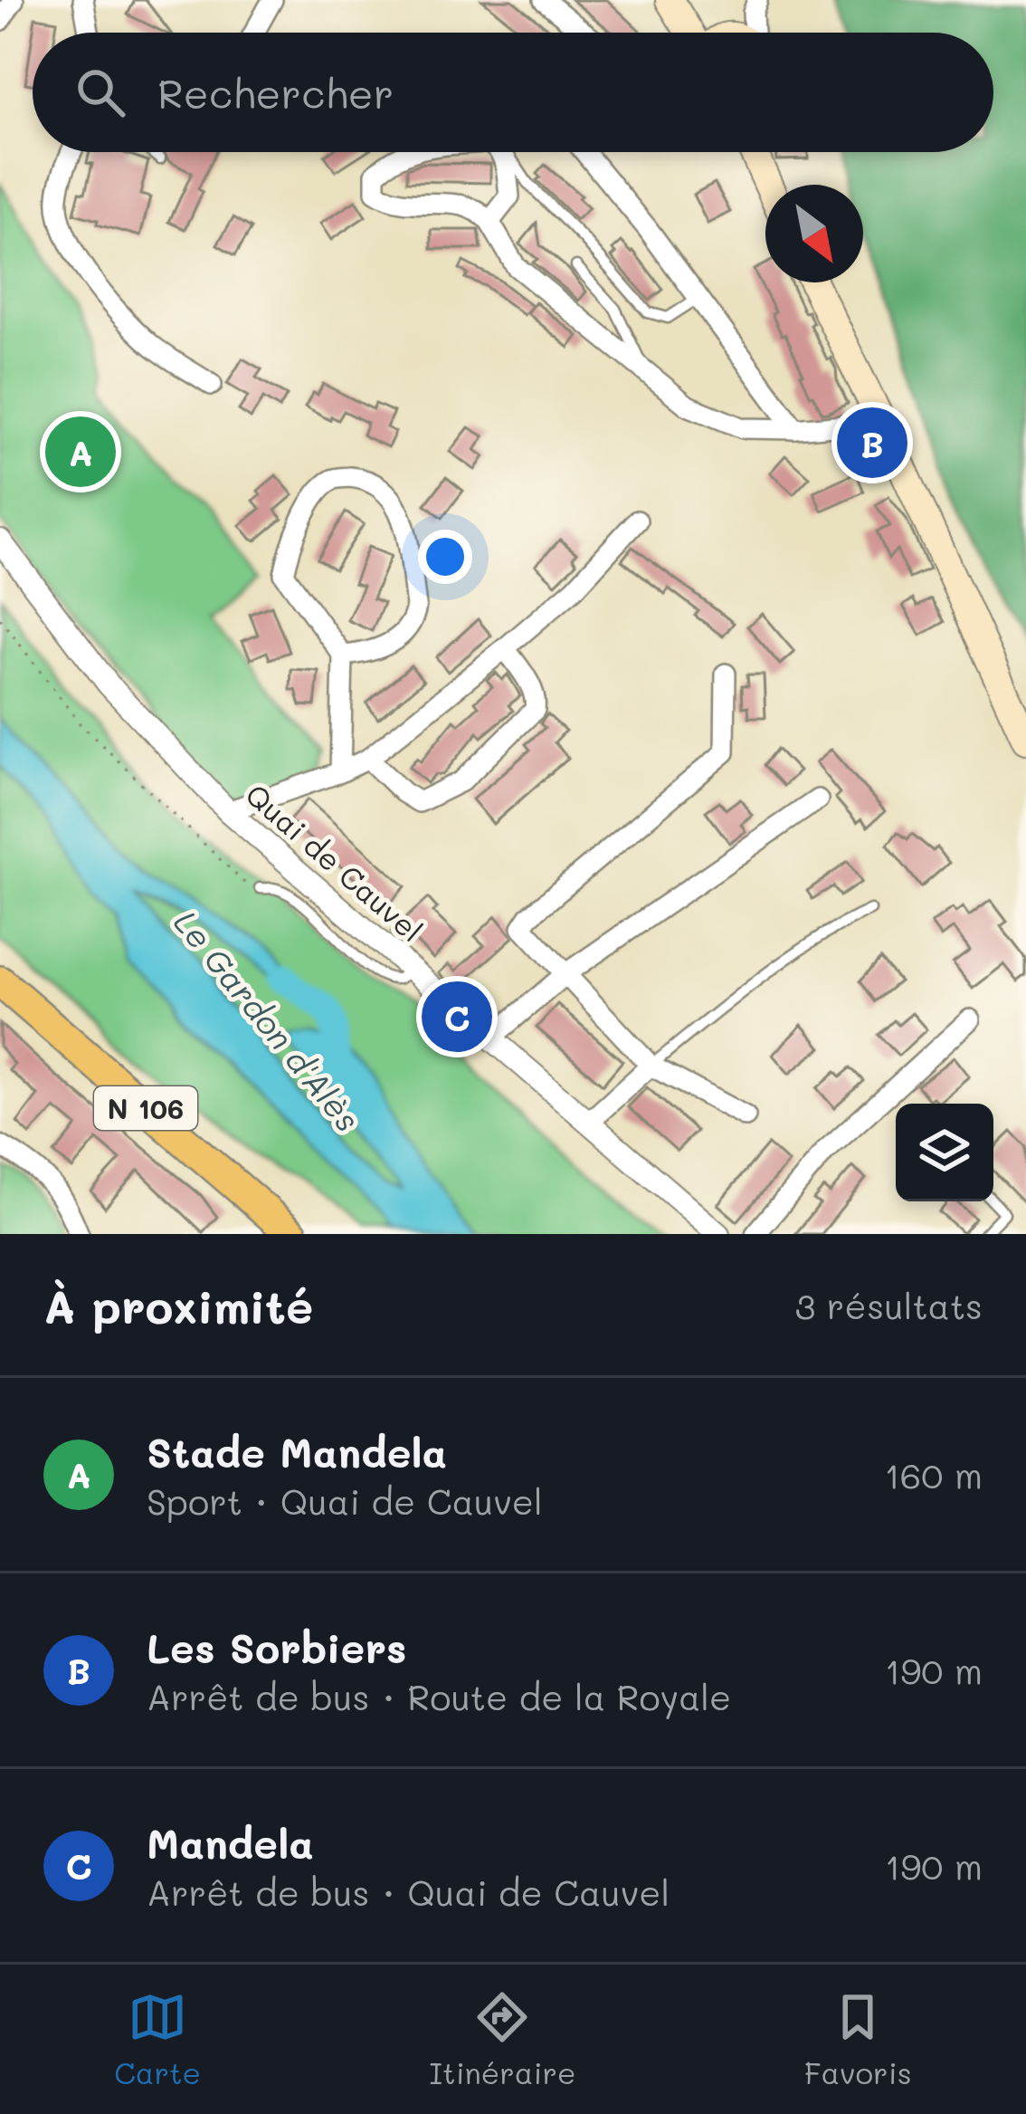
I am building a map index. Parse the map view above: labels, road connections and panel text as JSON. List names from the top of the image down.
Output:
{
  "streets": {
    "main road": ["N 106"],
    "street": ["Quai de Cauvel"]
  },
  "water": ["Le Gardon d'Alès"],
  "north": "bottom right",
  "page": {
    "search": "Rechercher",
    "pins": ["B", "A", "C"],
    "heading": ["À proximité", "3 résultats"],
    "list": [
      {
        "mark": "A",
        "name": "Stade Mandela",
        "note": "Sport · Quai de Cauvel",
        "value": "160 m"
      },
      {
        "mark": "B",
        "name": "Les Sorbiers",
        "note": "Arrêt de bus · Route de la Royale",
        "value": "190 m"
      },
      {
        "mark": "C",
        "name": "Mandela",
        "note": "Arrêt de bus · Quai de Cauvel",
        "value": "190 m"
      }
    ],
    "nav": ["Carte", "Itinéraire", "Favoris"]
  }
}
